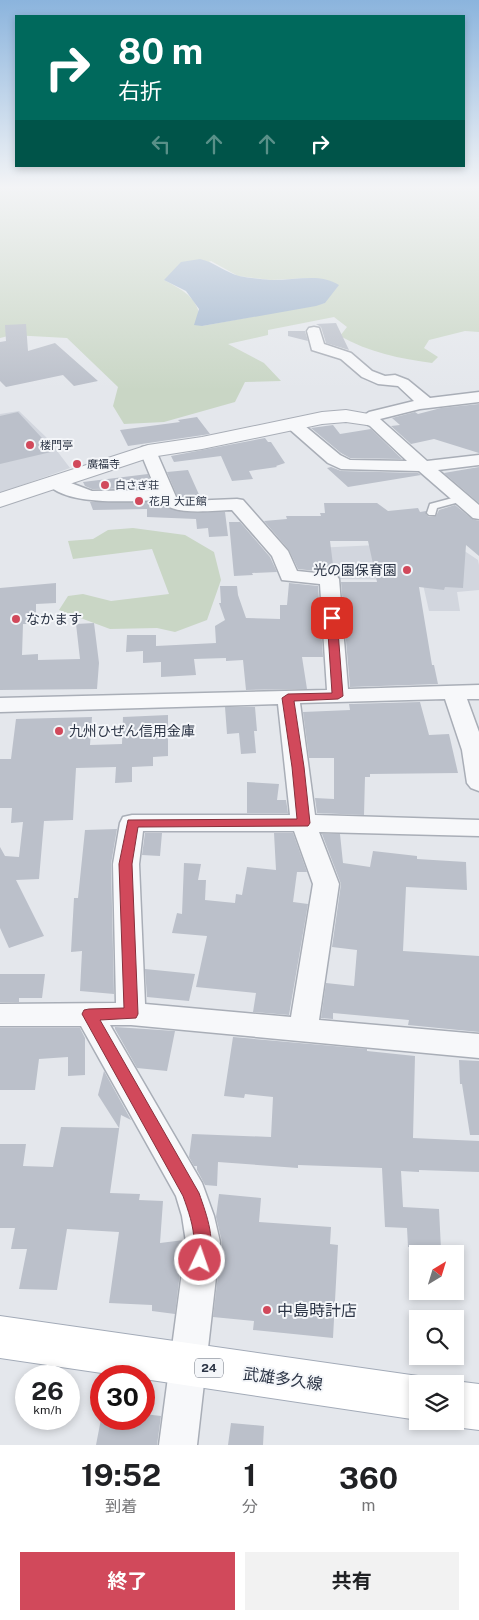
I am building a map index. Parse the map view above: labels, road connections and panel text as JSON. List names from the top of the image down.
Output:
{
  "streets": {
    "main road": ["24", "武雄多久線"]
  },
  "places": [
    "楼門亭",
    "廣福寺",
    "白さぎ荘",
    "花月 大正館",
    "光の園保育園",
    "なかます",
    "九州ひぜん信用金庫",
    "中島時計店"
  ],
  "north": "top right",
  "page": {
    "turn": ["80 m", "右折"],
    "speed": "26 km/h",
    "limit": "30",
    "eta": [
      "19:52",
      "到着",
      "1",
      "分",
      "360",
      "m"
    ],
    "buttons": ["終了", "共有"]
  }
}
